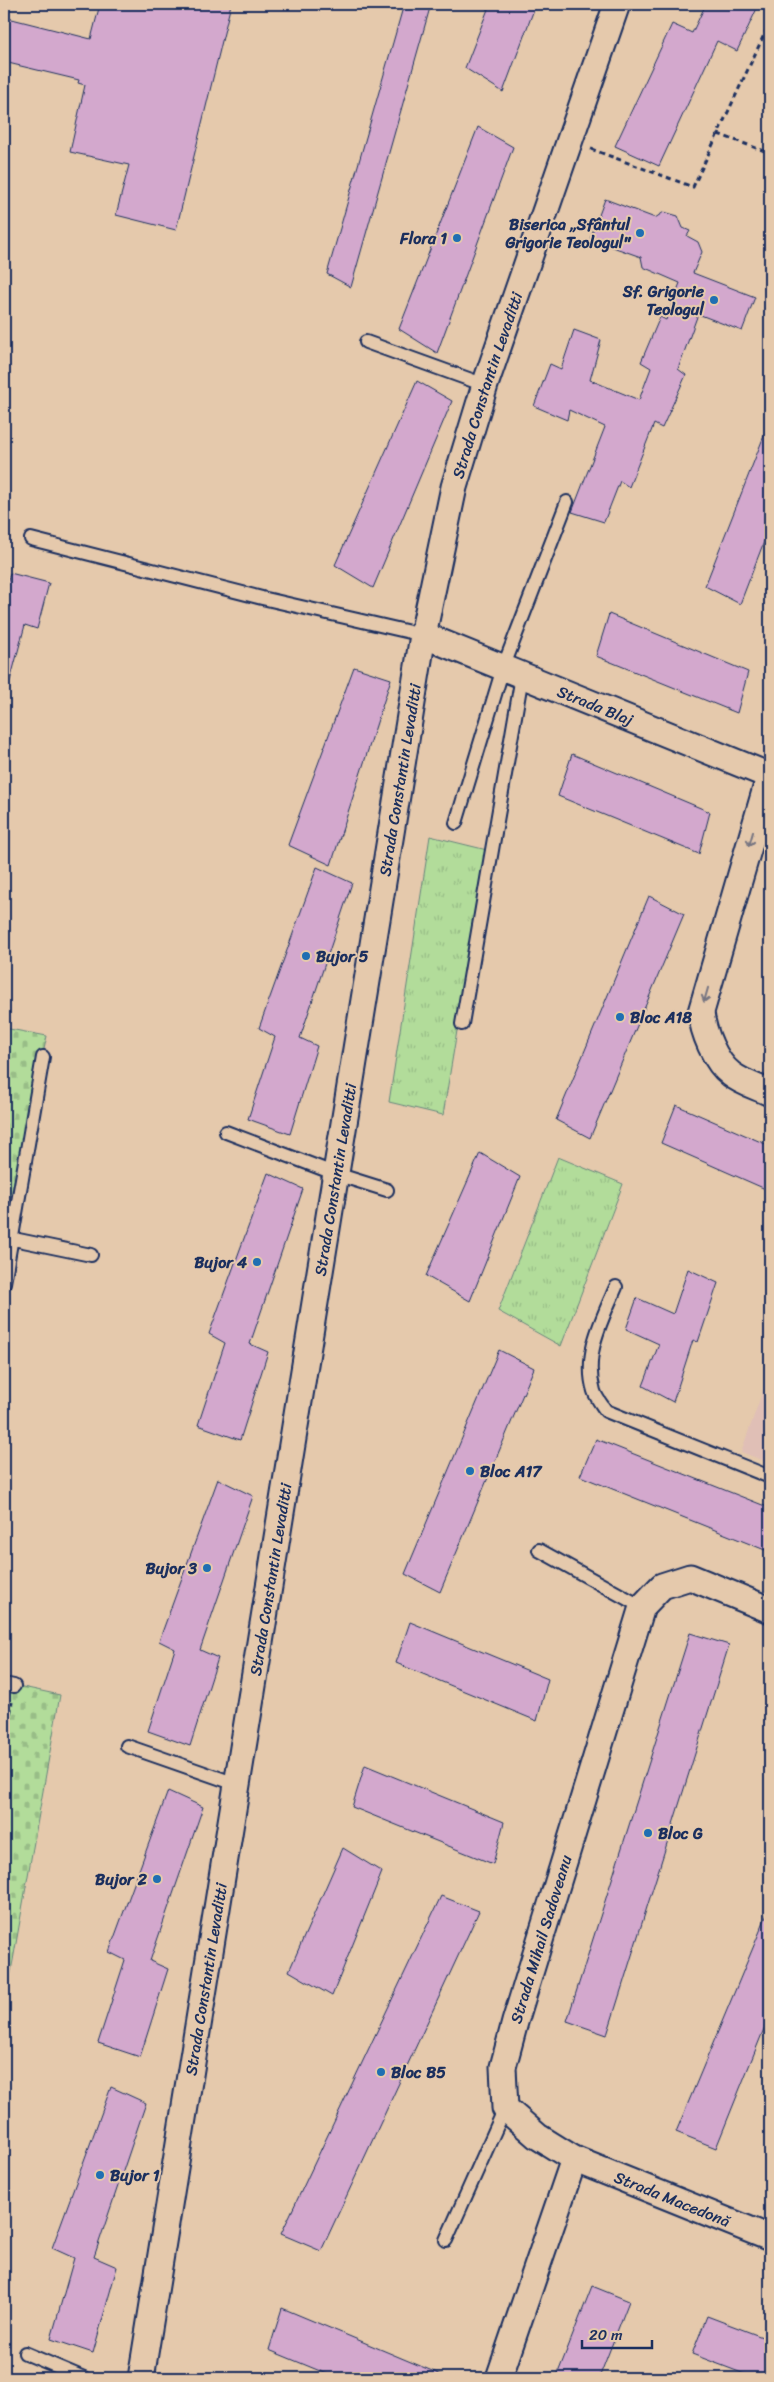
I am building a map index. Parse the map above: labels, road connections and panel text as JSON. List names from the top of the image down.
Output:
{
  "streets": {
    "street": [
      "Strada Constantin Levaditti",
      "Strada Blaj",
      "Strada Mihail Sadoveanu",
      "Strada Macedonă"
    ]
  },
  "crossings": [
    ["Strada Constantin Levaditti", "Strada Blaj"]
  ],
  "one_way": ["Strada Blaj"],
  "places": [
    "Biserica „Sfântul Grigorie Teologul\"",
    "Flora 1",
    "Sf. Grigorie Teologul",
    "Bujor 5",
    "Bloc A18",
    "Bujor 4",
    "Bloc A17",
    "Bujor 3",
    "Bloc G",
    "Bujor 2",
    "Bloc B5",
    "Bujor 1"
  ],
  "scale_bar": "20 m"
}
